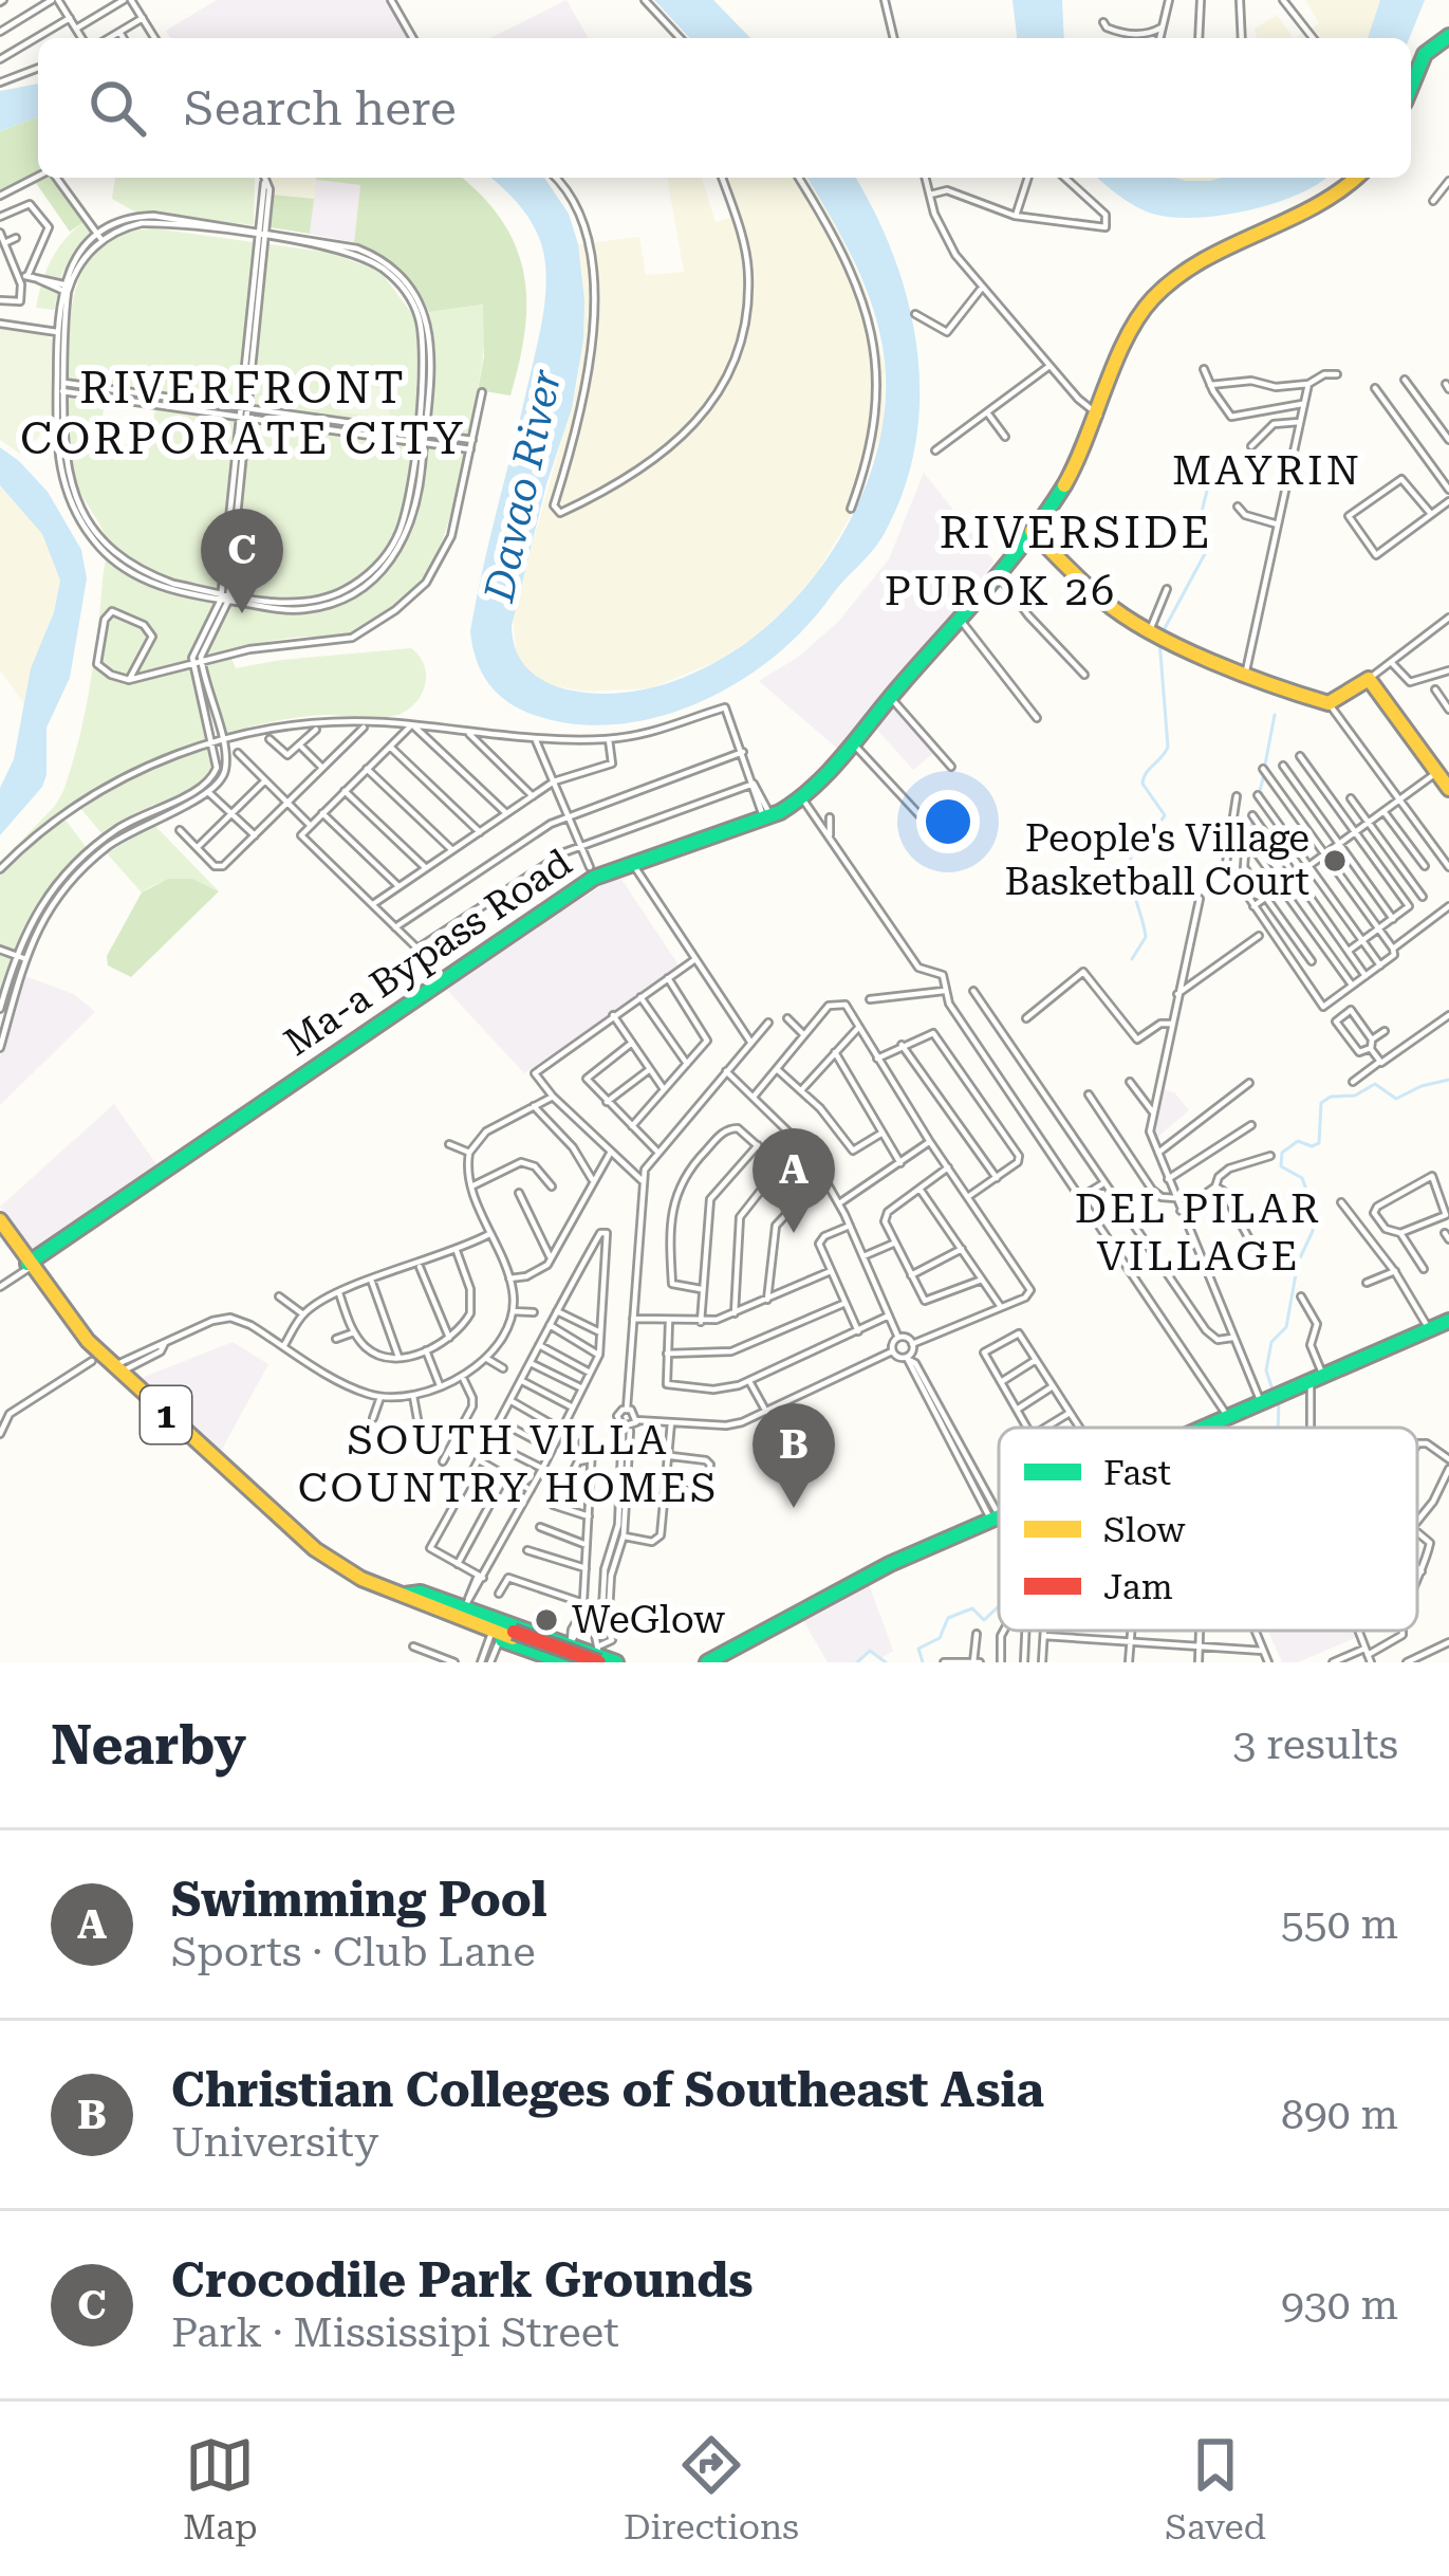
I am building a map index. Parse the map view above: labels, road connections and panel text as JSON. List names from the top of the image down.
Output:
{
  "streets": {
    "main road": ["Ma-a Bypass Road", "1"]
  },
  "crossings": [
    ["Ma-a Bypass Road", "1"]
  ],
  "districts": [
    "RIVERFRONT CORPORATE CITY",
    "MAYRIN",
    "RIVERSIDE",
    "PUROK 26",
    "DEL PILAR VILLAGE",
    "SOUTH VILLA COUNTRY HOMES"
  ],
  "water": ["Davao River"],
  "places": ["People's Village Basketball Court", "WeGlow"],
  "legend": ["Fast", "Slow", "Jam"],
  "page": {
    "search": "Search here",
    "pins": ["C", "A", "B"],
    "heading": ["Nearby", "3 results"],
    "list": [
      {
        "mark": "A",
        "name": "Swimming Pool",
        "note": "Sports · Club Lane",
        "value": "550 m"
      },
      {
        "mark": "B",
        "name": "Christian Colleges of Southeast Asia",
        "note": "University",
        "value": "890 m"
      },
      {
        "mark": "C",
        "name": "Crocodile Park Grounds",
        "note": "Park · Mississipi Street",
        "value": "930 m"
      }
    ],
    "nav": ["Map", "Directions", "Saved"]
  }
}
